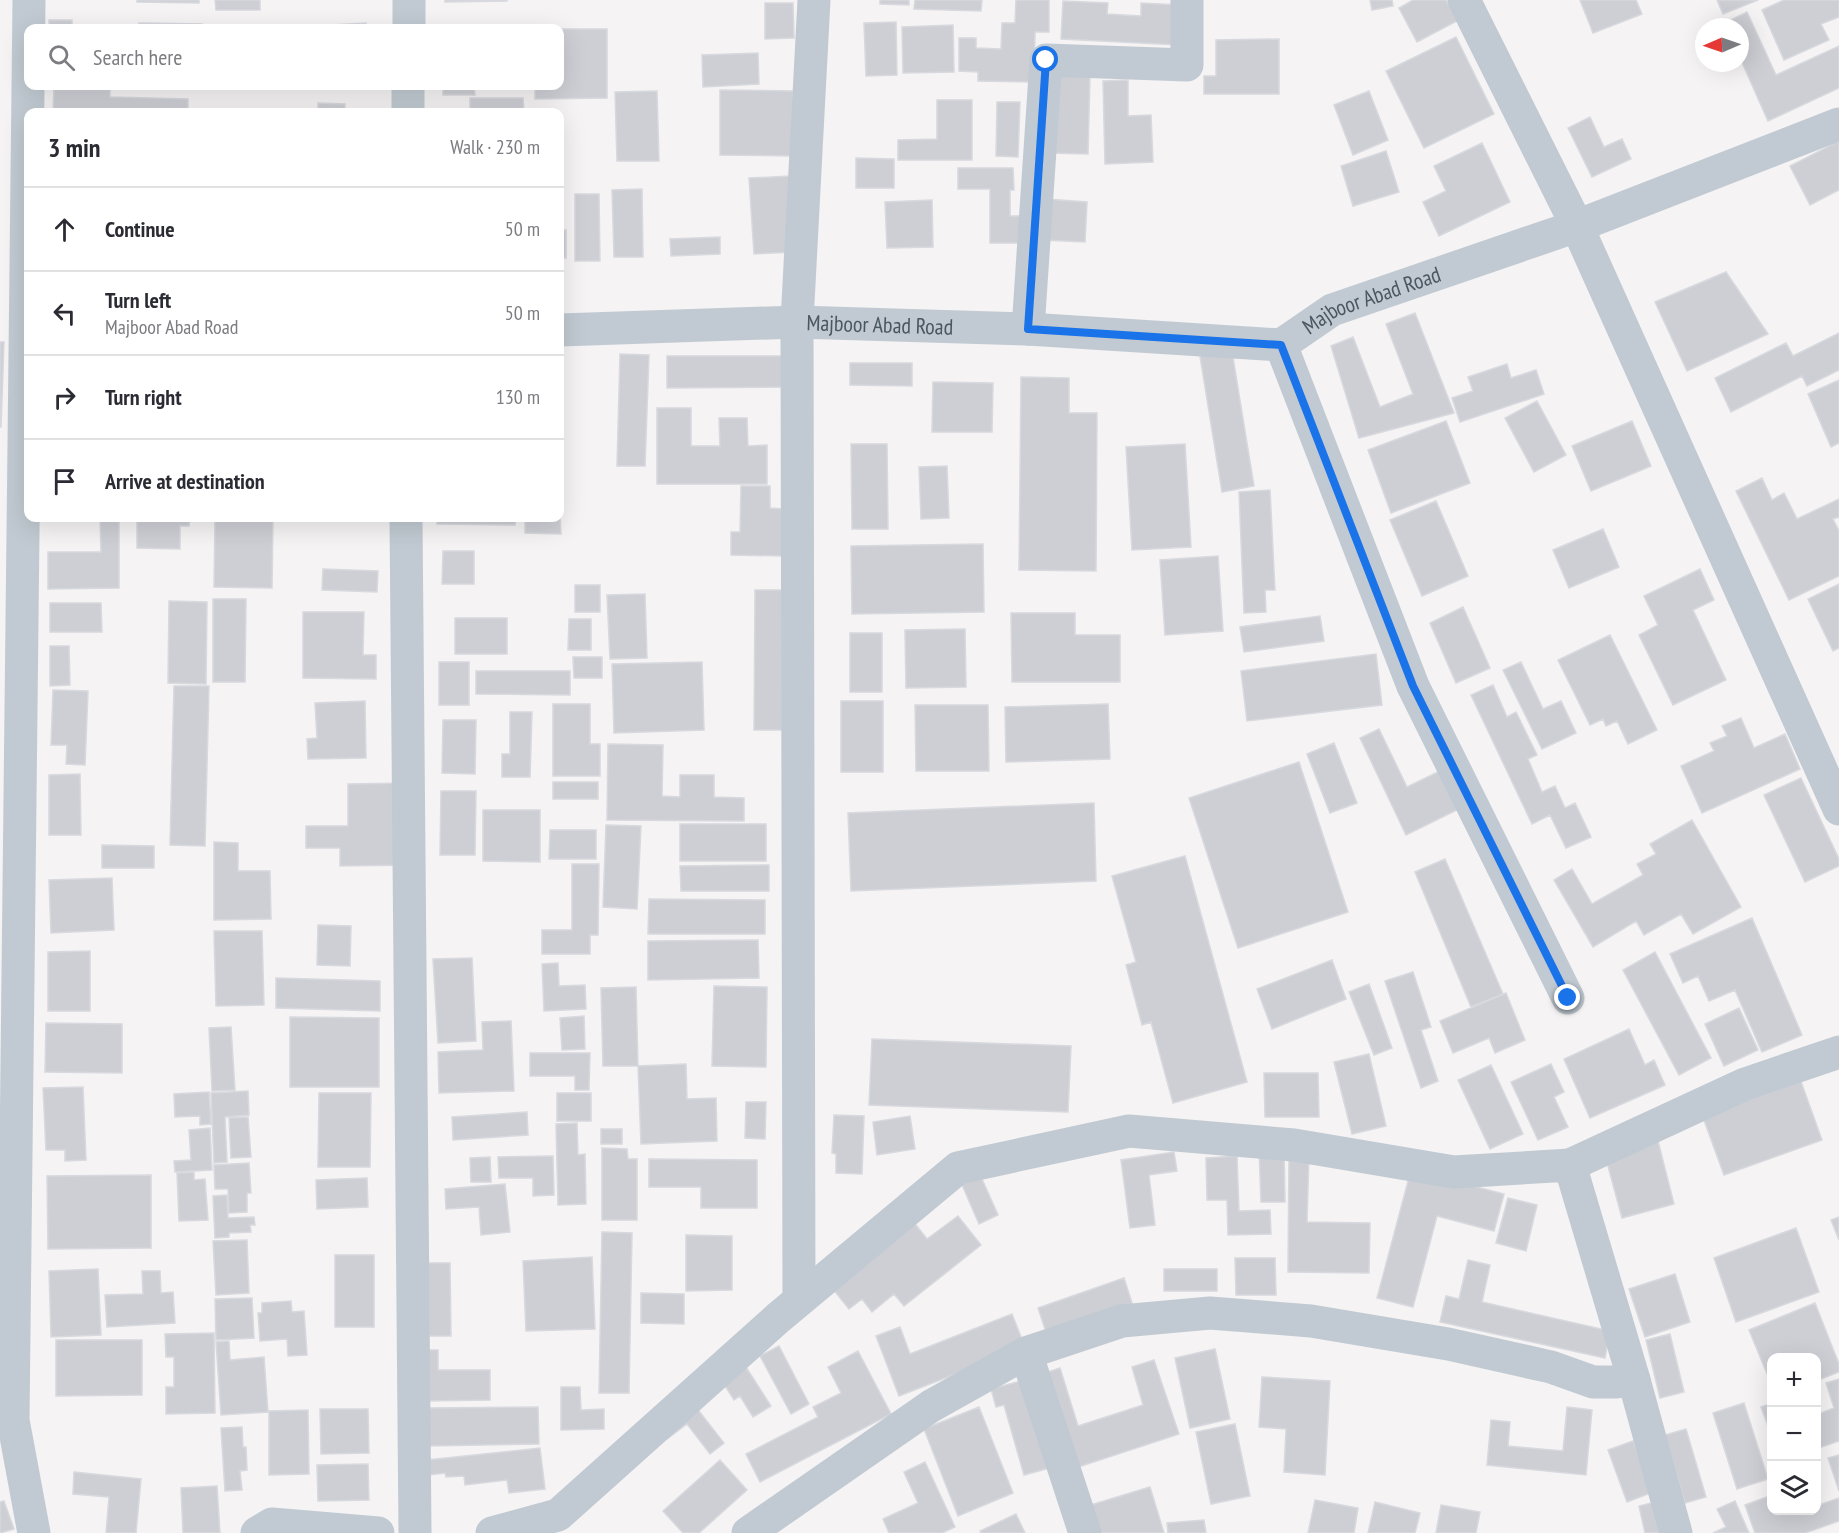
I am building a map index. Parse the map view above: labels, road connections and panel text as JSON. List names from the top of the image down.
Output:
{
  "streets": {
    "street": ["Majboor Abad Road"]
  },
  "north": "left",
  "page": {
    "search": "Search here",
    "heading": ["3 min", "Walk · 230 m"],
    "list": [
      ["Continue", "50 m"],
      ["Turn left", "Majboor Abad Road", "50 m"],
      ["Turn right", "130 m"],
      "Arrive at destination"
    ],
    "map_buttons": ["+", "−"]
  }
}
